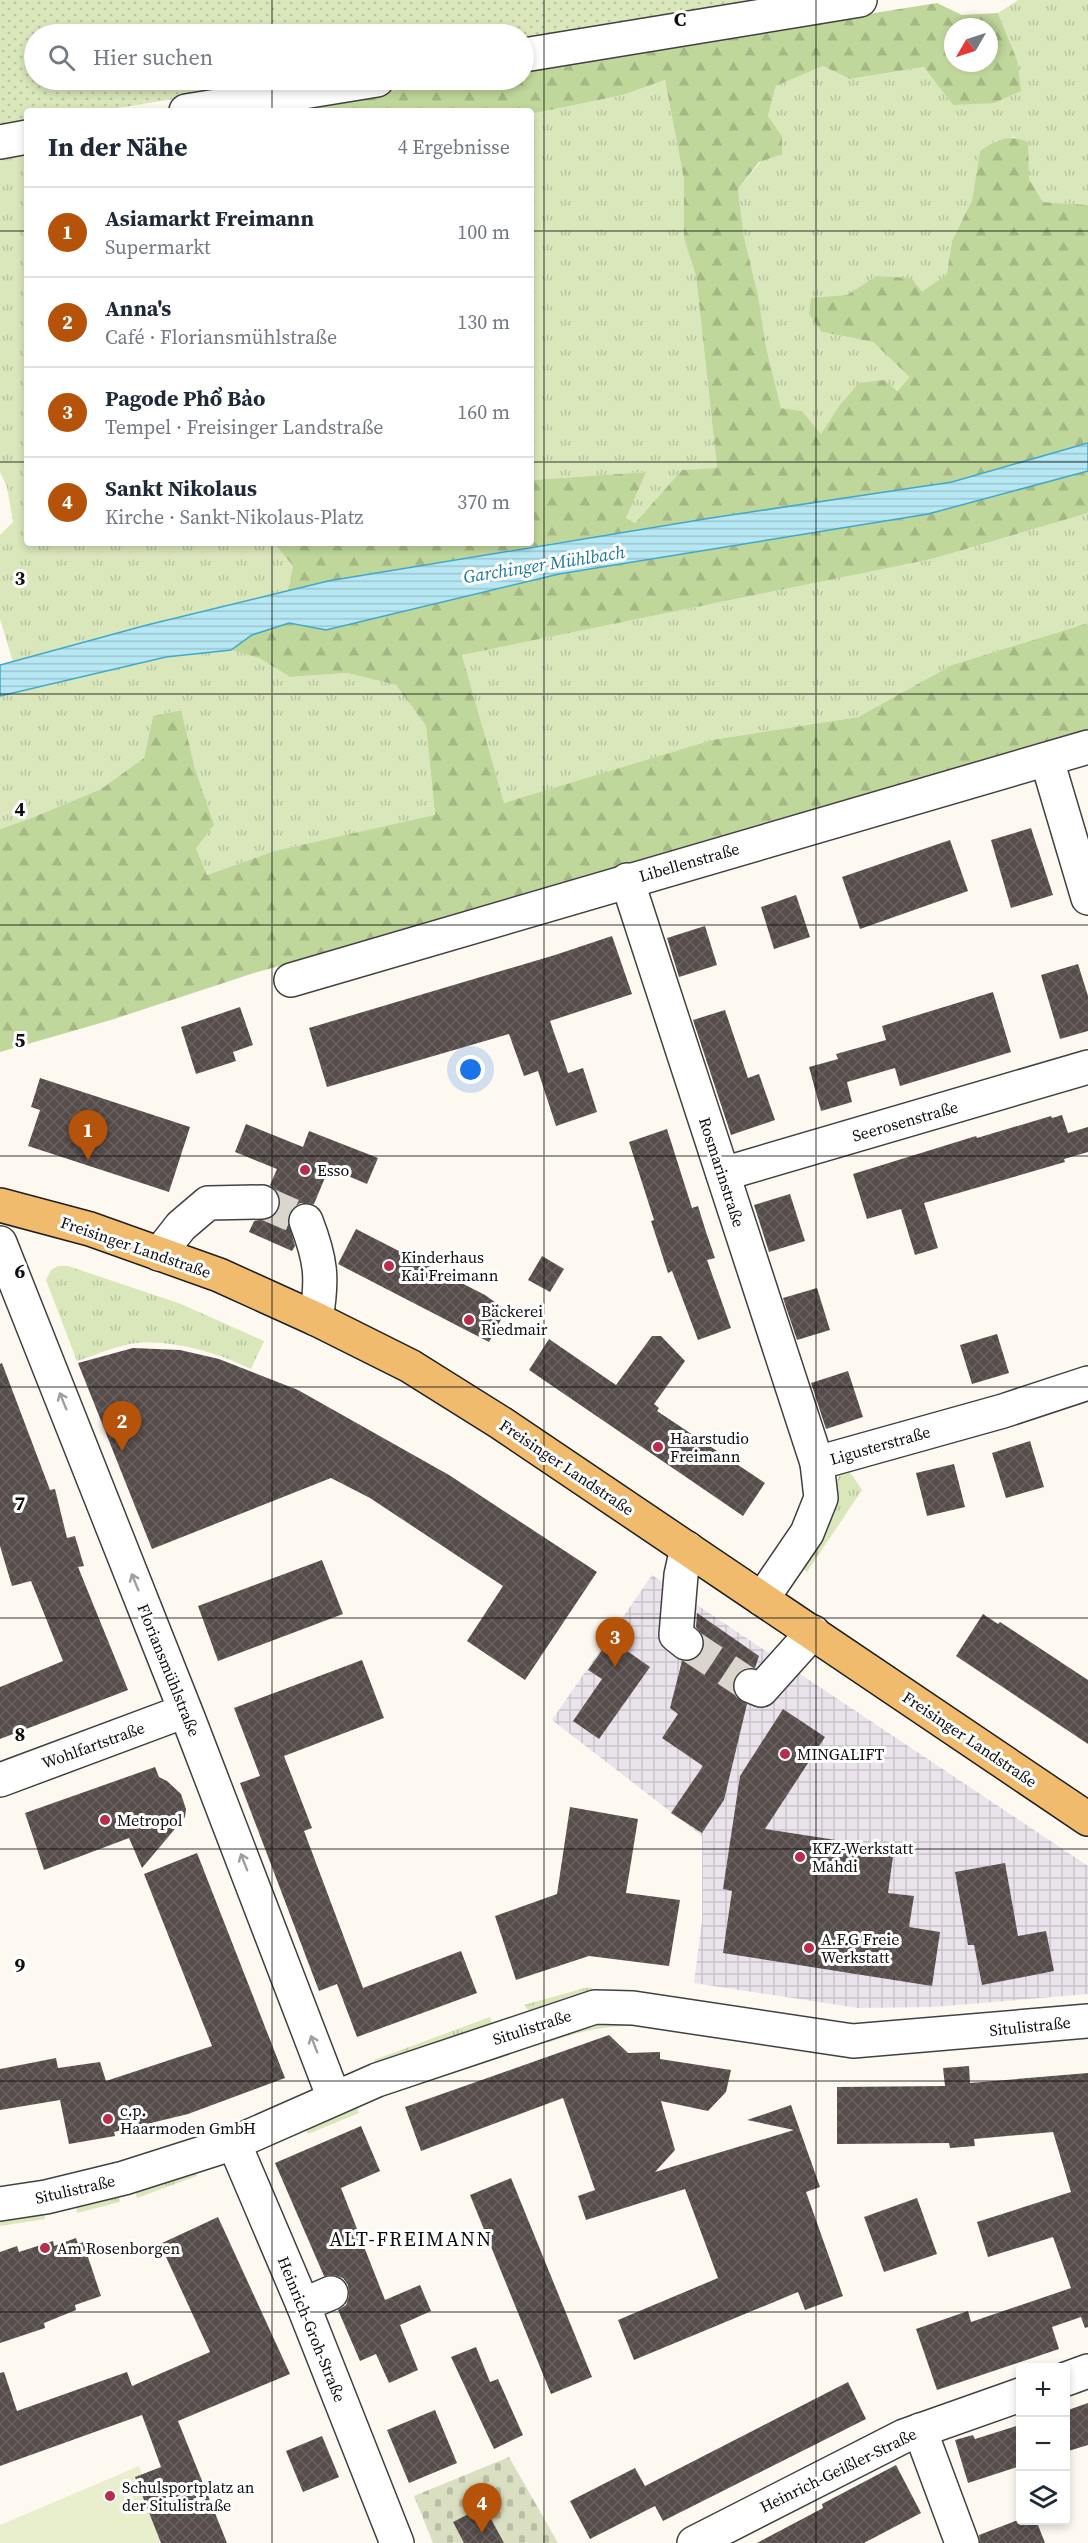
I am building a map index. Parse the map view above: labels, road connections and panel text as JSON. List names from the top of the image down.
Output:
{
  "streets": {
    "main road": ["Freisinger Landstraße"],
    "street": [
      "Libellenstraße",
      "Seerosenstraße",
      "Rosmarinstraße",
      "Ligusterstraße",
      "Floriansmühlstraße",
      "Wohlfartstraße",
      "Situlistraße",
      "Heinrich-Groh-Straße",
      "Heinrich-Geißler-Straße"
    ]
  },
  "crossings": [
    ["Libellenstraße", "Rosmarinstraße"],
    ["Seerosenstraße", "Rosmarinstraße"],
    ["Rosmarinstraße", "Ligusterstraße"],
    ["Freisinger Landstraße", "Ligusterstraße"],
    ["Floriansmühlstraße", "Wohlfartstraße"],
    ["Floriansmühlstraße", "Situlistraße"],
    ["Situlistraße", "Heinrich-Groh-Straße"]
  ],
  "one_way": ["Floriansmühlstraße"],
  "districts": ["ALT-FREIMANN"],
  "water": ["Garchinger Mühlbach"],
  "places": [
    "Esso",
    "Kinderhaus Kai Freimann",
    "Bäckerei Riedmair",
    "Haarstudio Freimann",
    "MINGALIFT",
    "Metropol",
    "KFZ-Werkstatt Mahdi",
    "A.F.G Freie Werkstatt",
    "c.p. Haarmoden GmbH",
    "Am Rosenborgen",
    "Schulsportplatz an der Situlistraße"
  ],
  "north": "bottom left",
  "page": {
    "search": "Hier suchen",
    "heading": ["In der Nähe", "4 Ergebnisse"],
    "list": [
      {
        "mark": "1",
        "name": "Asiamarkt Freimann",
        "note": "Supermarkt",
        "value": "100 m"
      },
      {
        "mark": "2",
        "name": "Anna's",
        "note": "Café · Floriansmühlstraße",
        "value": "130 m"
      },
      {
        "mark": "3",
        "name": "Pagode Phổ Bảo",
        "note": "Tempel · Freisinger Landstraße",
        "value": "160 m"
      },
      {
        "mark": "4",
        "name": "Sankt Nikolaus",
        "note": "Kirche · Sankt-Nikolaus-Platz",
        "value": "370 m"
      }
    ],
    "pins": [
      "1",
      "2",
      "3",
      "4"
    ],
    "map_buttons": ["+", "−"]
  },
  "grid": {
    "columns": ["C"],
    "rows": [
      "3",
      "4",
      "5",
      "6",
      "7",
      "8",
      "9"
    ]
  }
}
